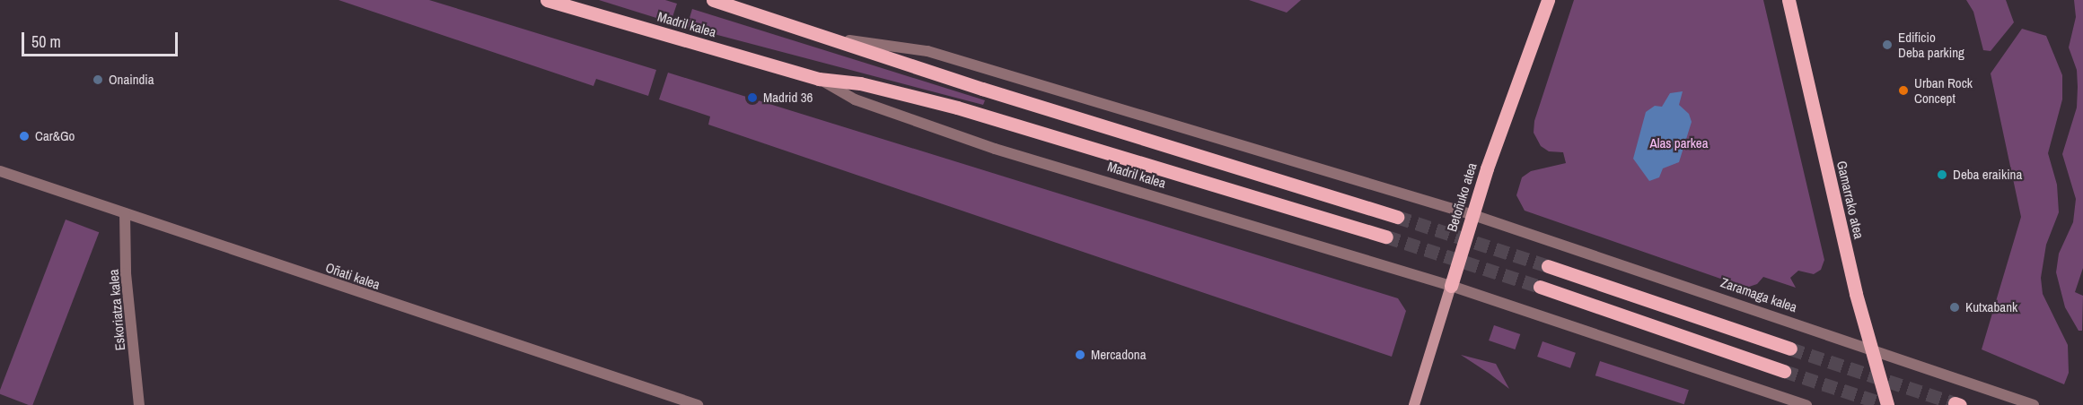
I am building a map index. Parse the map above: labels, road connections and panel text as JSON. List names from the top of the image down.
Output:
{
  "streets": {
    "main road": ["Madril kalea", "Betoñuko atea", "Gamarrako atea"],
    "street": ["Oñati kalea", "Zaramaga kalea", "Eskoriatza kalea"]
  },
  "crossings": [
    ["Madril kalea", "Betoñuko atea"],
    ["Betoñuko atea", "Zaramaga kalea"],
    ["Gamarrako atea", "Zaramaga kalea"],
    ["Oñati kalea", "Eskoriatza kalea"]
  ],
  "parks": ["Alas parkea"],
  "places": [
    "Edificio Deba parking",
    "Onaindia",
    "Urban Rock Concept",
    "Madrid 36",
    "Car&Go",
    "Deba eraikina",
    "Kutxabank",
    "Mercadona"
  ],
  "scale_bar": "50 m"
}
